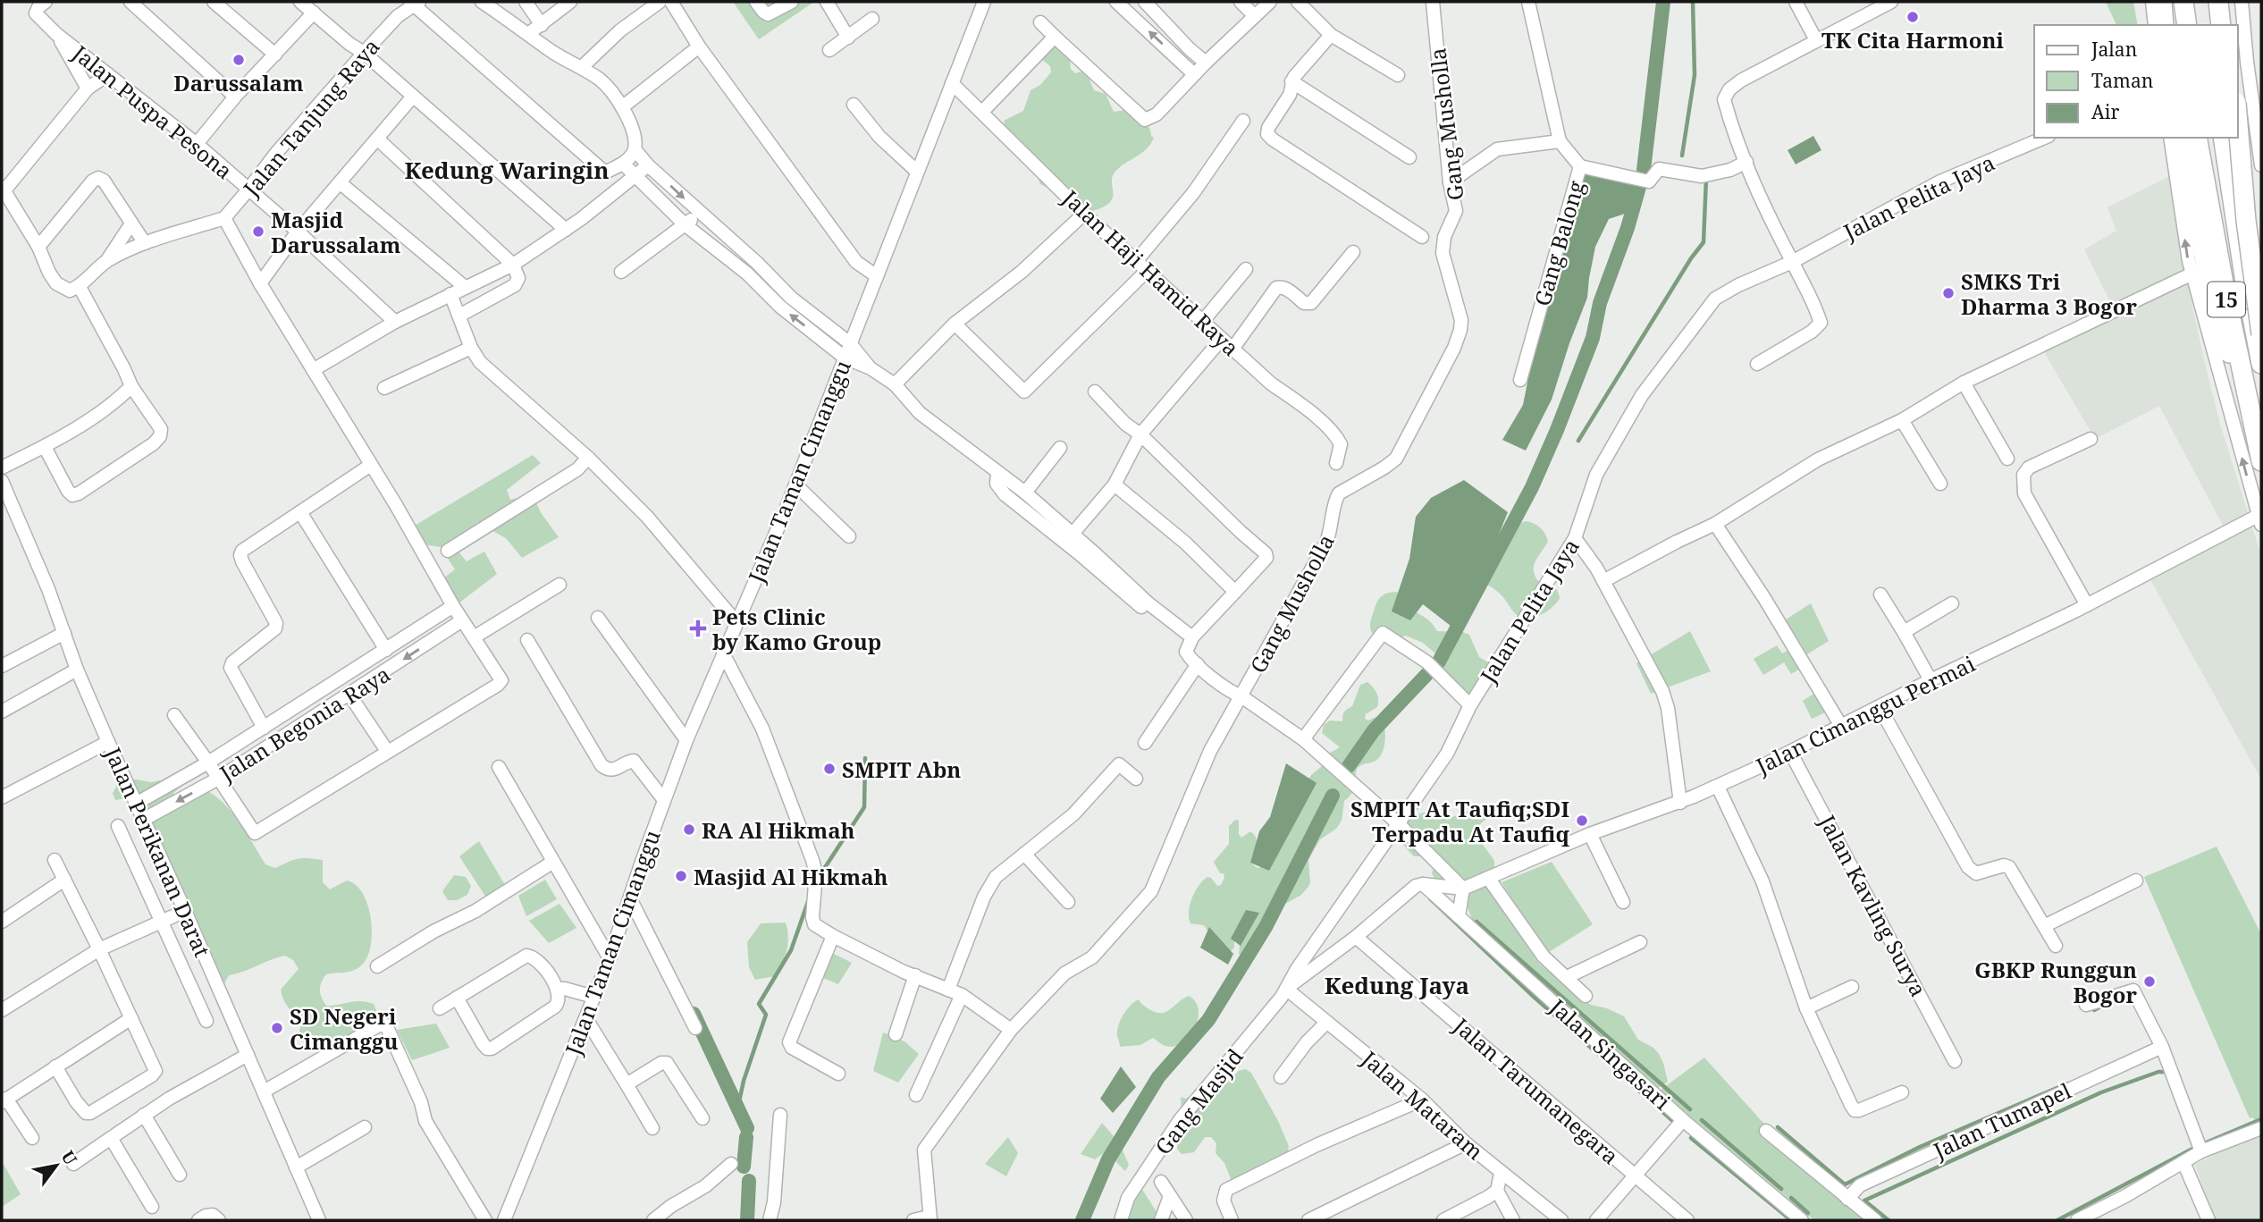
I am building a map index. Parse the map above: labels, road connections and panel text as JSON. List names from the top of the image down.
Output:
{
  "streets": {
    "highway": ["15"],
    "street": [
      "Jalan Puspa Pesona",
      "Jalan Tanjung Raya",
      "Gang Musholla",
      "Jalan Pelita Jaya",
      "Gang Balong",
      "Jalan Haji Hamid Raya",
      "Jalan Taman Cimanggu",
      "Jalan Cimanggu Permai",
      "Jalan Begonia Raya",
      "Jalan Perikanan Darat",
      "Jalan Kavling Surya",
      "Jalan Singasari",
      "Jalan Tarumanegara",
      "Gang Masjid",
      "Jalan Mataram",
      "Jalan Tumapel"
    ]
  },
  "crossings": [
    ["Jalan Puspa Pesona", "Jalan Tanjung Raya"],
    ["Jalan Pelita Jaya", "Gang Masjid"],
    ["Jalan Pelita Jaya", "Jalan Mataram"],
    ["Jalan Haji Hamid Raya", "Jalan Taman Cimanggu"],
    ["Jalan Cimanggu Permai", "Jalan Kavling Surya"],
    ["Jalan Cimanggu Permai", "Jalan Singasari"],
    ["Jalan Begonia Raya", "Jalan Perikanan Darat"],
    ["Gang Masjid", "Jalan Mataram"]
  ],
  "districts": ["Kedung Waringin", "Kedung Jaya"],
  "places": {
    "other": [
      "TK Cita Harmoni",
      "Darussalam",
      "Masjid Darussalam",
      "SMKS Tri Dharma 3 Bogor",
      "SMPIT Abn",
      "SMPIT At Taufiq;SDI Terpadu At Taufiq",
      "RA Al Hikmah",
      "Masjid Al Hikmah",
      "GBKP Runggun Bogor",
      "SD Negeri Cimanggu"
    ],
    "health": ["Pets Clinic by Kamo Group"]
  },
  "legend": ["Jalan", "Taman", "Air"],
  "north": "top right"
}
